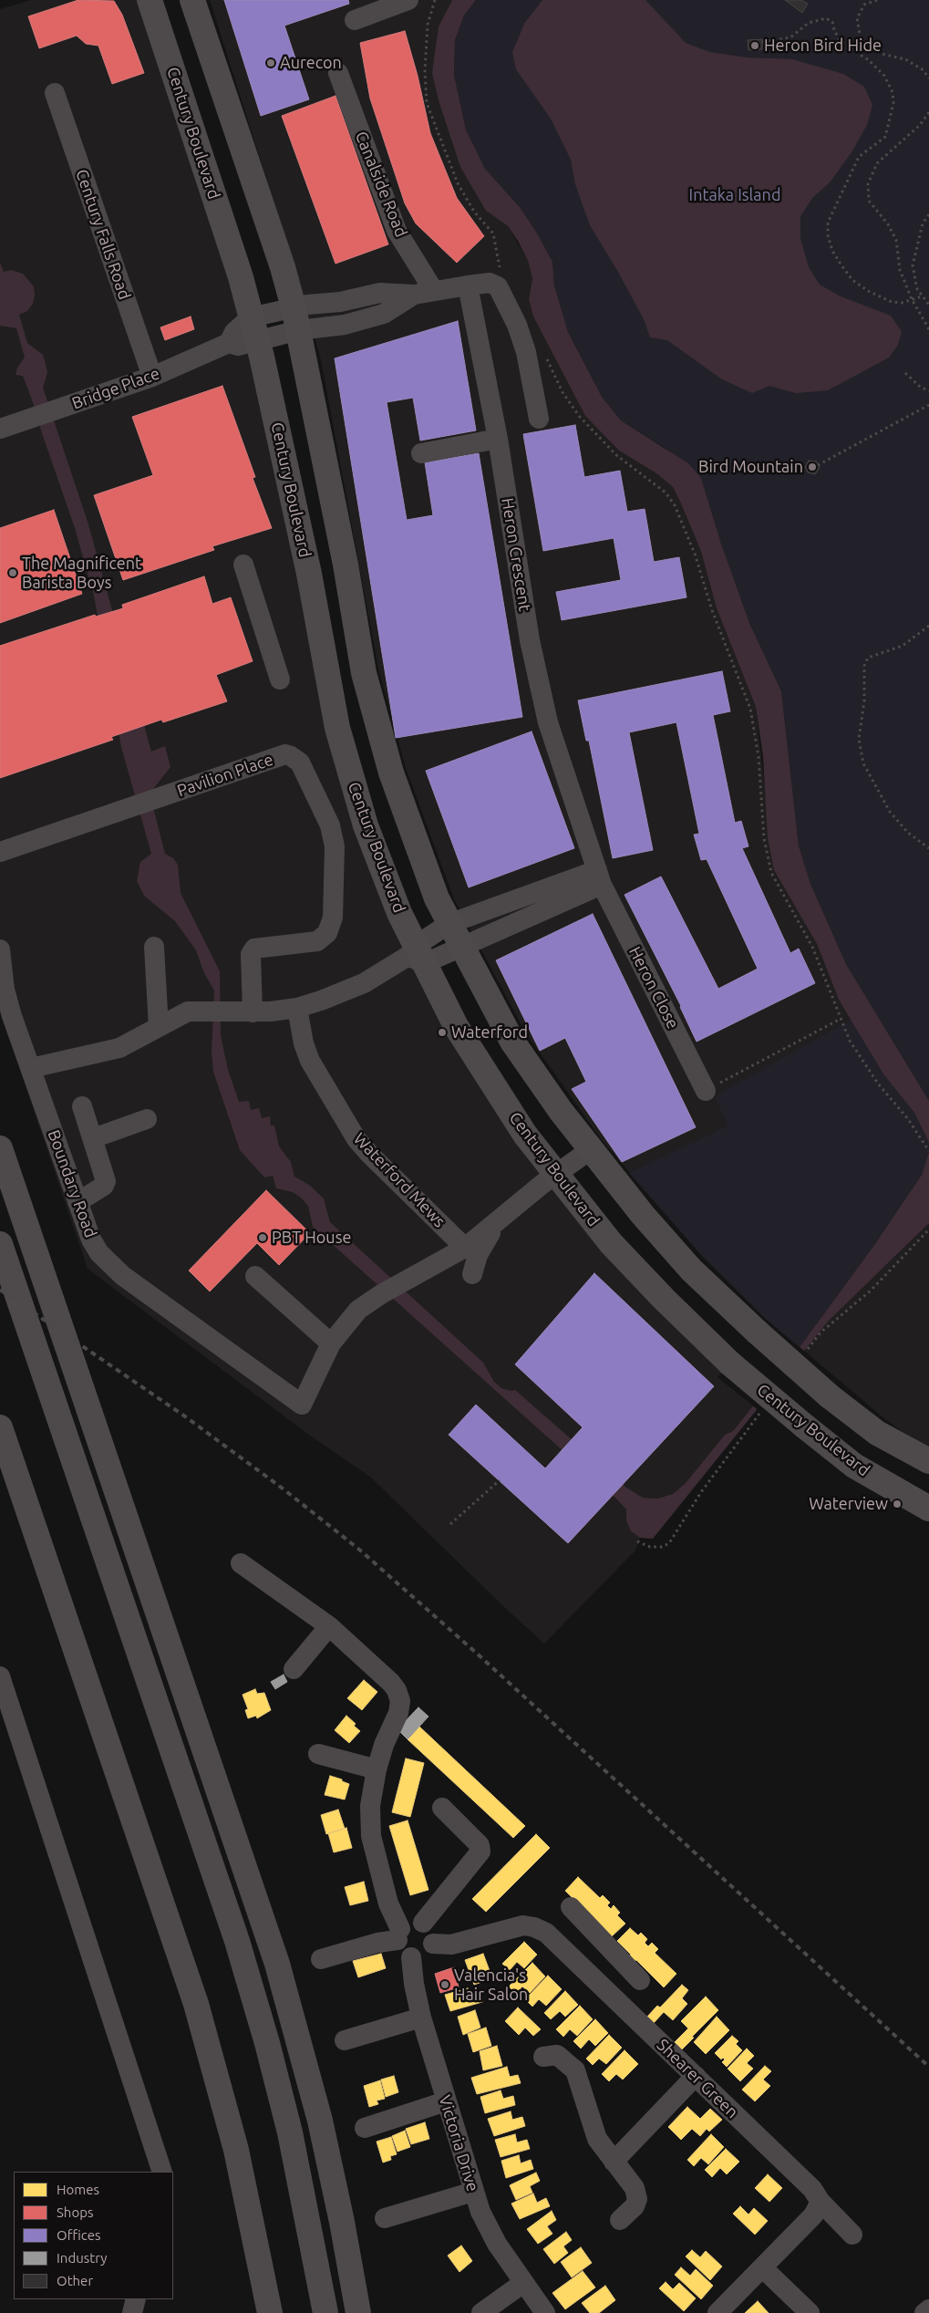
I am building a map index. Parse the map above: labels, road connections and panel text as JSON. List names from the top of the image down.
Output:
{
  "streets": {
    "main road": ["Century Boulevard"],
    "street": [
      "Canalside Road",
      "Century Falls Road",
      "Bridge Place",
      "Heron Crescent",
      "Pavilion Place",
      "Heron Close",
      "Waterford Mews",
      "Boundary Road",
      "Shearer Green",
      "Victoria Drive"
    ]
  },
  "crossings": [
    ["Century Boulevard", "Bridge Place"],
    ["Canalside Road", "Bridge Place"],
    ["Century Falls Road", "Bridge Place"],
    ["Heron Crescent", "Heron Close"],
    ["Shearer Green", "Victoria Drive"]
  ],
  "parks": ["Intaka Island"],
  "places": [
    "Heron Bird Hide",
    "Aurecon",
    "Bird Mountain",
    "The Magnificent Barista Boys",
    "Waterford",
    "PBT House",
    "Waterview",
    "Valencia's Hair Salon"
  ],
  "legend": [
    "Homes",
    "Shops",
    "Offices",
    "Industry",
    "Other"
  ]
}
